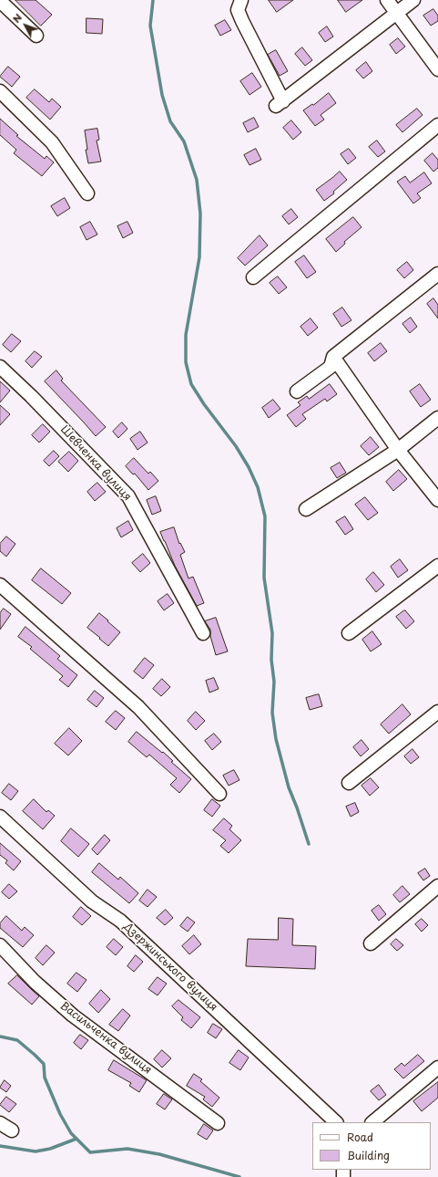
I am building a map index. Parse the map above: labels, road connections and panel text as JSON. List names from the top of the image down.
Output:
{
  "streets": {
    "street": ["Шевченка вулиця", "Дзержинського вулиця", "Васильченка вулиця"]
  },
  "legend": ["Road", "Building"],
  "north": "top left"
}
